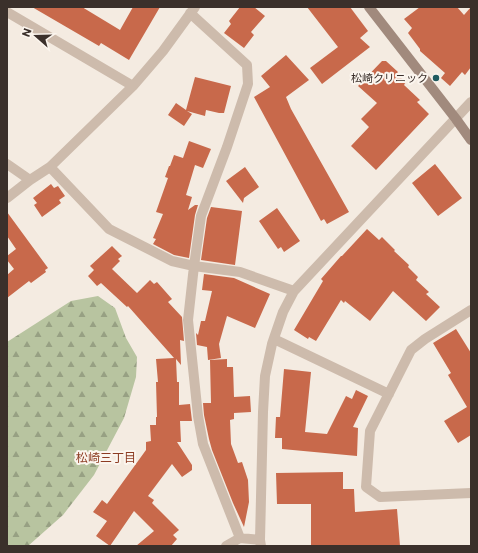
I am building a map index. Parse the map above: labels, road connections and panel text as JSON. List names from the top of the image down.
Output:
{
  "districts": ["松崎三丁目"],
  "places": ["松崎クリニック"],
  "north": "left"
}
